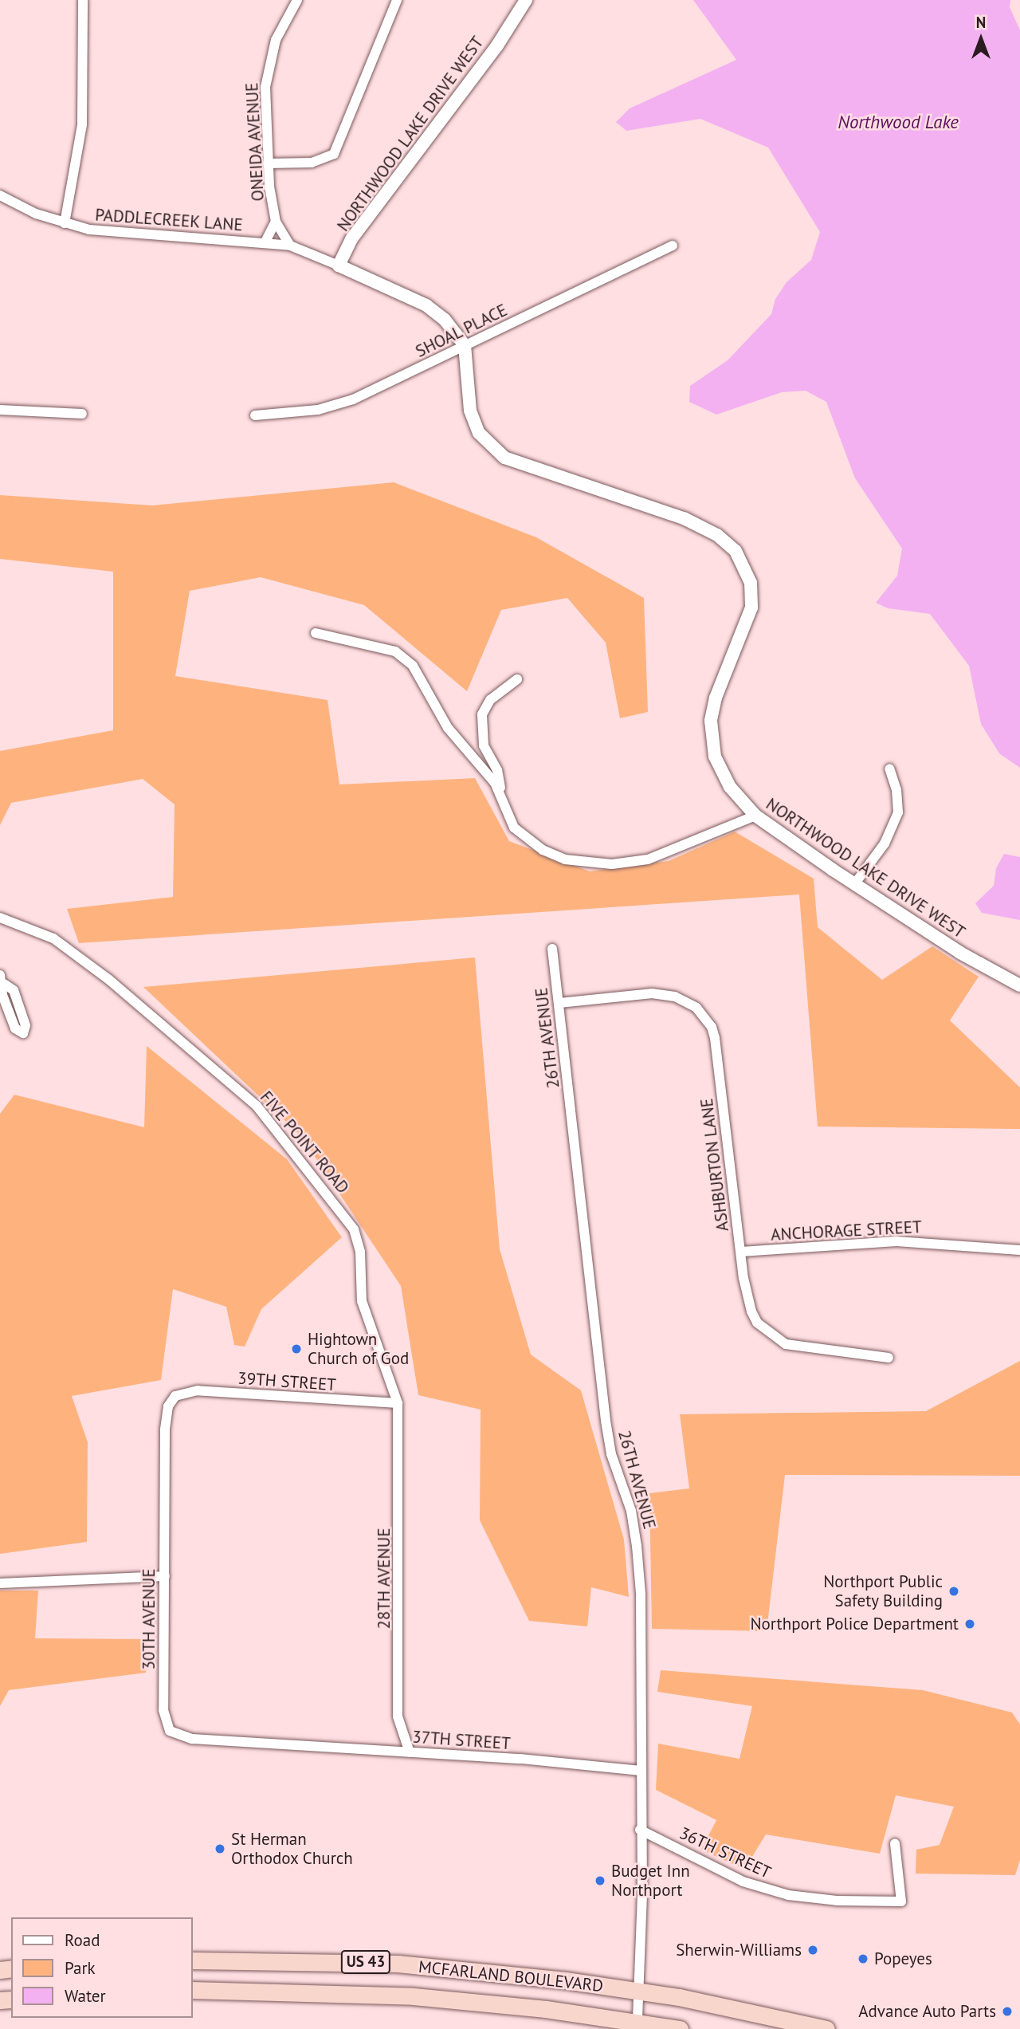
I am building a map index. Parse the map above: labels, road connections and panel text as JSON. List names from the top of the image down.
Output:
{
  "streets": {
    "highway": ["US 43", "MCFARLAND BOULEVARD"],
    "street": [
      "NORTHWOOD LAKE DRIVE WEST",
      "ONEIDA AVENUE",
      "PADDLECREEK LANE",
      "SHOAL PLACE",
      "26TH AVENUE",
      "FIVE POINT ROAD",
      "ASHBURTON LANE",
      "ANCHORAGE STREET",
      "39TH STREET",
      "28TH AVENUE",
      "30TH AVENUE",
      "37TH STREET",
      "36TH STREET"
    ]
  },
  "crossings": [
    ["NORTHWOOD LAKE DRIVE WEST", "PADDLECREEK LANE"],
    ["NORTHWOOD LAKE DRIVE WEST", "SHOAL PLACE"],
    ["ONEIDA AVENUE", "PADDLECREEK LANE"],
    ["26TH AVENUE", "ASHBURTON LANE"],
    ["26TH AVENUE", "37TH STREET"],
    ["26TH AVENUE", "36TH STREET"],
    ["26TH AVENUE", "MCFARLAND BOULEVARD"],
    ["FIVE POINT ROAD", "39TH STREET"],
    ["FIVE POINT ROAD", "28TH AVENUE"],
    ["ASHBURTON LANE", "ANCHORAGE STREET"],
    ["39TH STREET", "28TH AVENUE"],
    ["39TH STREET", "30TH AVENUE"],
    ["28TH AVENUE", "37TH STREET"],
    ["30TH AVENUE", "37TH STREET"]
  ],
  "water": ["Northwood Lake"],
  "places": [
    "Hightown Church of God",
    "Northport Public Safety Building",
    "Northport Police Department",
    "St Herman Orthodox Church",
    "Budget Inn Northport",
    "Sherwin-Williams",
    "Popeyes",
    "Advance Auto Parts"
  ],
  "legend": ["Road", "Park", "Water"],
  "north": "top"
}
